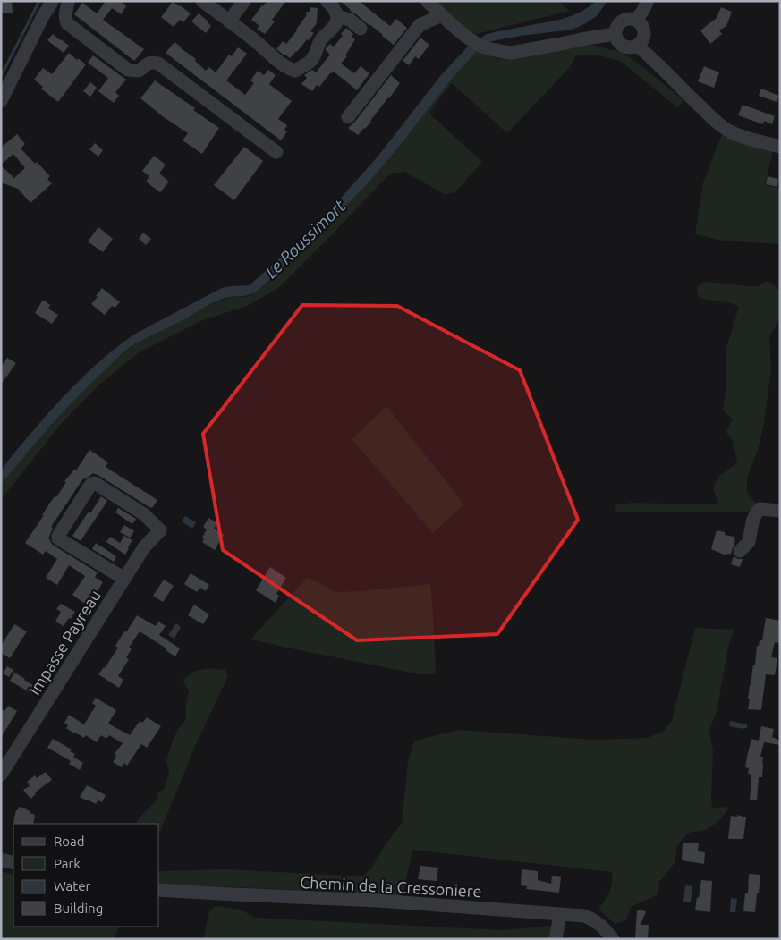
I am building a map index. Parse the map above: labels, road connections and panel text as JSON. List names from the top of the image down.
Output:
{
  "streets": {
    "street": ["Impasse Payreau", "Chemin de la Cressoniere"]
  },
  "water": ["Le Roussimort"],
  "legend": [
    "Road",
    "Park",
    "Water",
    "Building"
  ]
}
